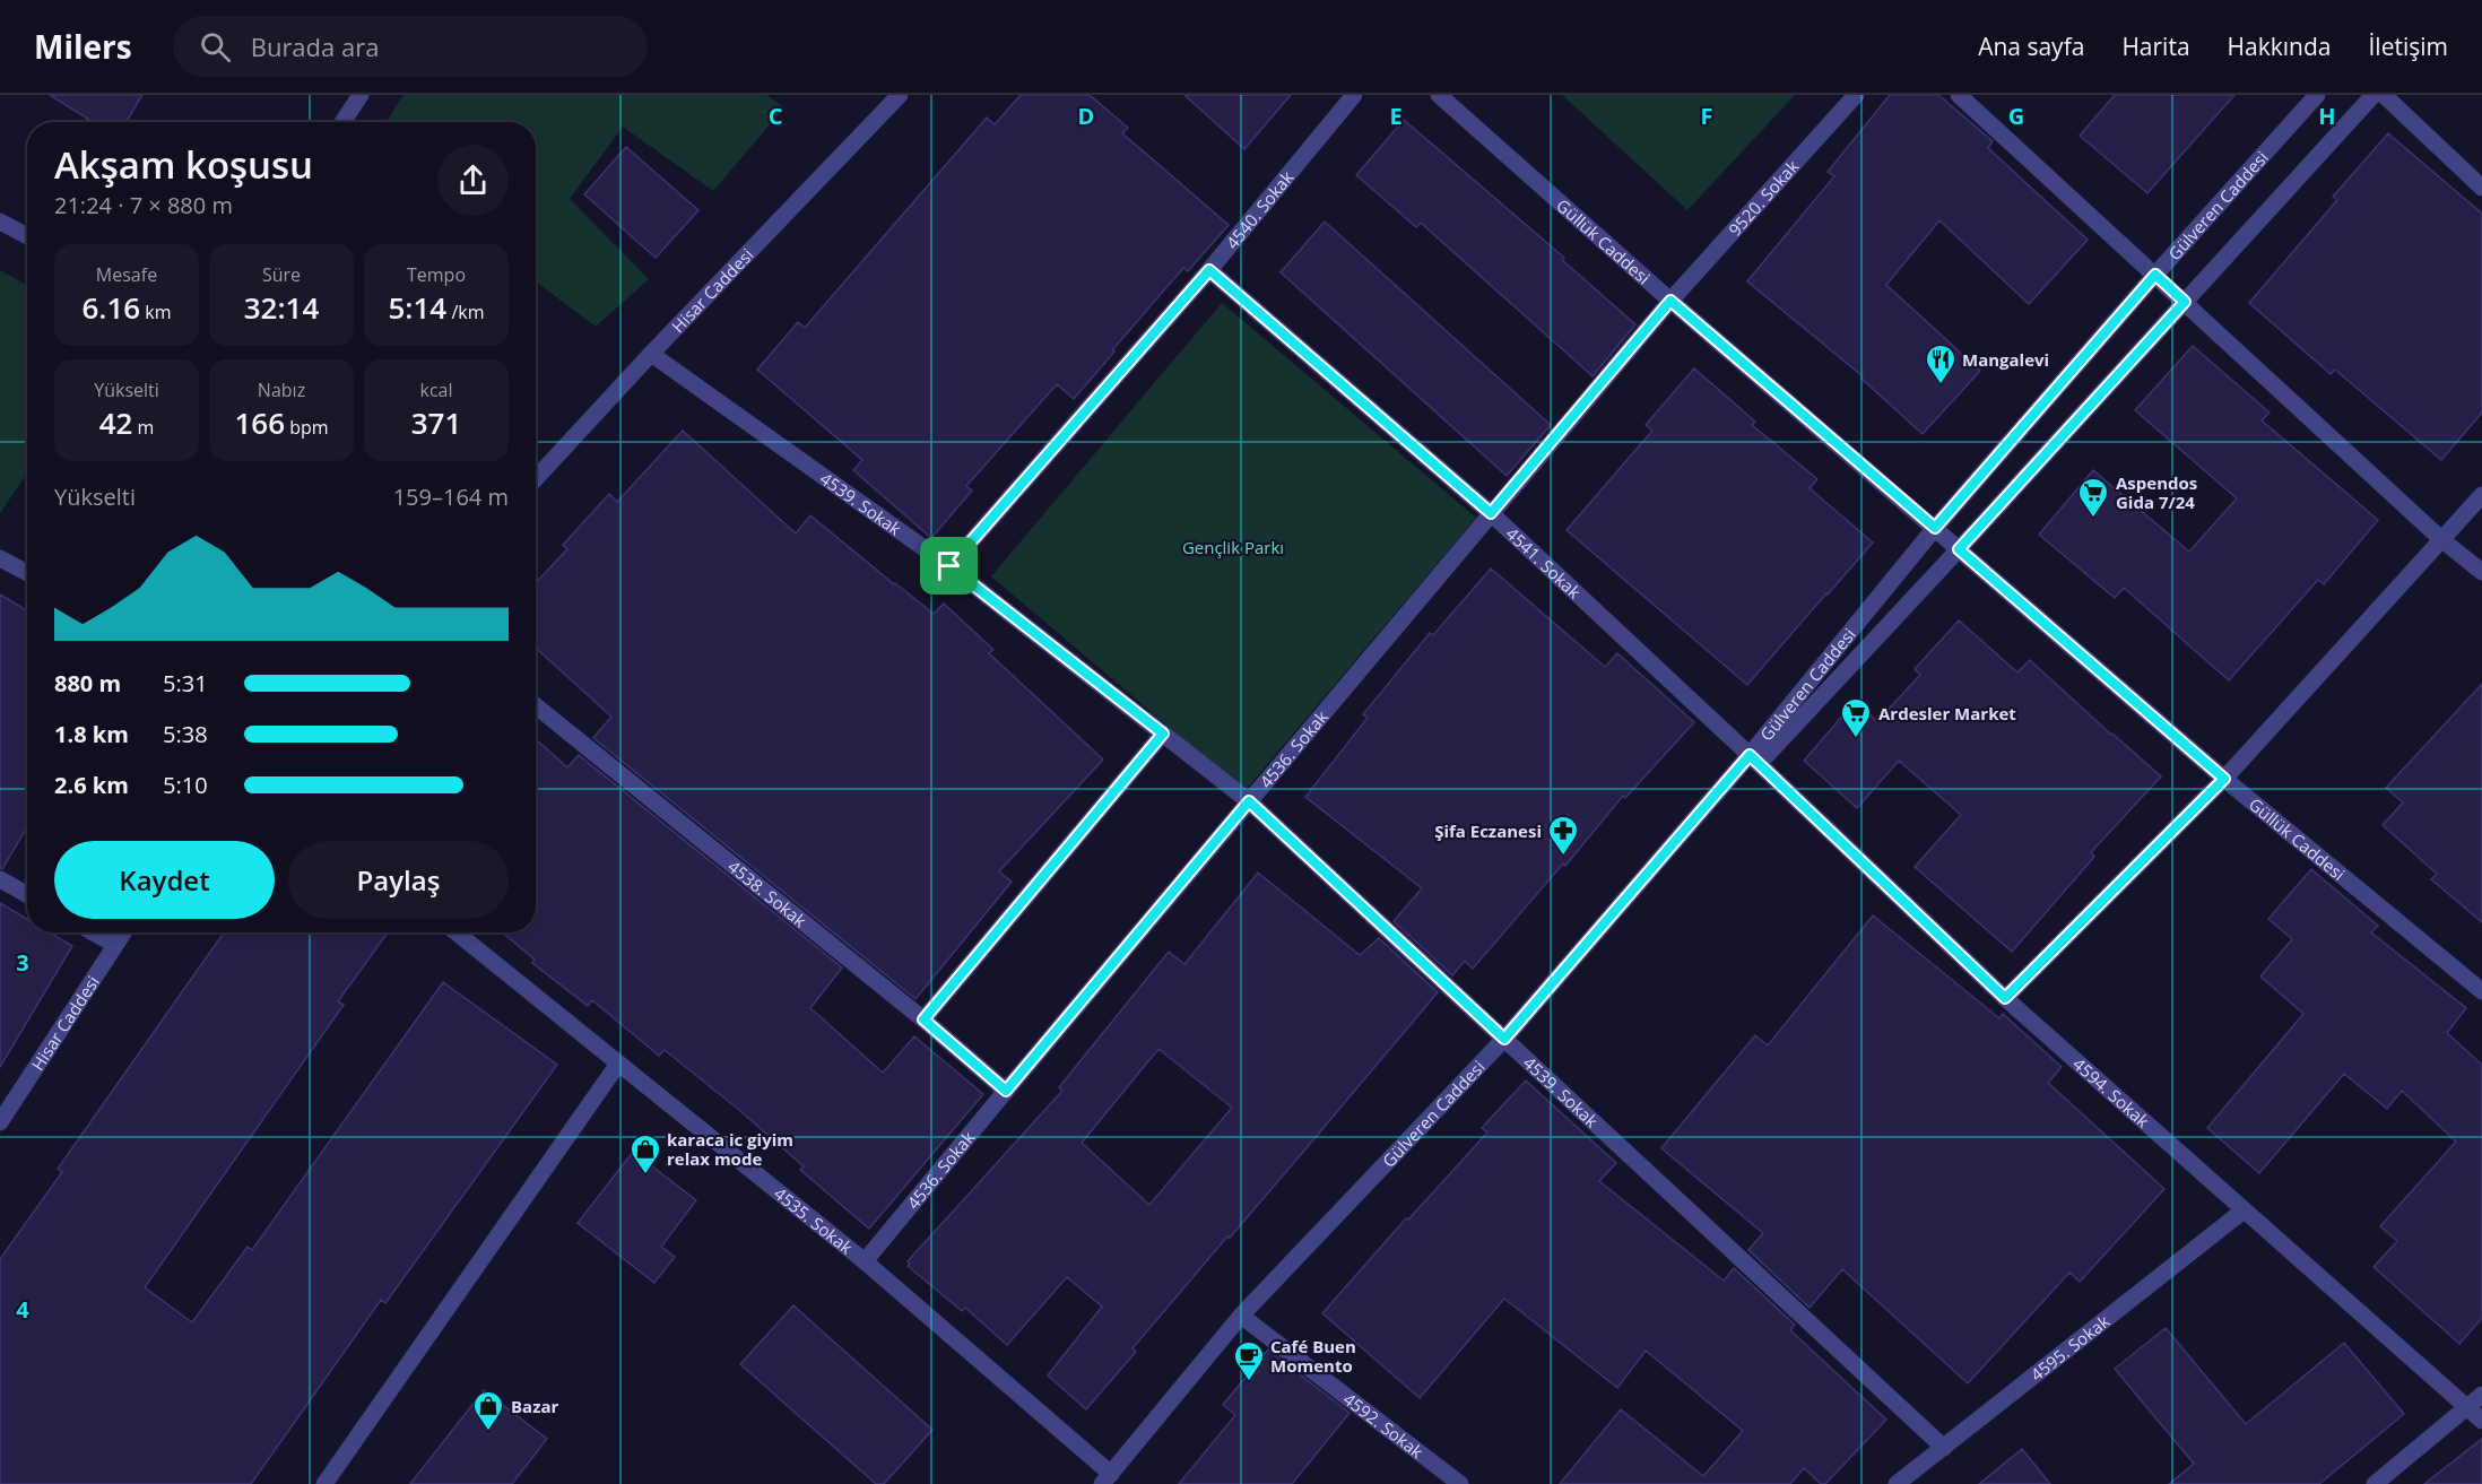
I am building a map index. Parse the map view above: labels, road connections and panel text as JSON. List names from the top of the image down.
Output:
{
  "streets": {
    "street": [
      "9520. Sokak",
      "Gülveren Caddesi",
      "4540. Sokak",
      "Güllük Caddesi",
      "Hisar Caddesi",
      "4539. Sokak",
      "4541. Sokak",
      "4536. Sokak",
      "4538. Sokak",
      "4594. Sokak",
      "4535. Sokak",
      "4595. Sokak",
      "4592. Sokak"
    ]
  },
  "crossings": [
    ["9520. Sokak", "Güllük Caddesi"],
    ["9520. Sokak", "4536. Sokak"],
    ["Gülveren Caddesi", "Güllük Caddesi"],
    ["Gülveren Caddesi", "4539. Sokak"],
    ["Gülveren Caddesi", "4541. Sokak"],
    ["Gülveren Caddesi", "4594. Sokak"],
    ["Gülveren Caddesi", "4535. Sokak"],
    ["Gülveren Caddesi", "4592. Sokak"],
    ["4540. Sokak", "4539. Sokak"],
    ["4540. Sokak", "4541. Sokak"],
    ["Güllük Caddesi", "4536. Sokak"],
    ["Hisar Caddesi", "4539. Sokak"],
    ["4539. Sokak", "4536. Sokak"],
    ["4539. Sokak", "4595. Sokak"],
    ["4541. Sokak", "4536. Sokak"],
    ["4541. Sokak", "4594. Sokak"],
    ["4536. Sokak", "4538. Sokak"],
    ["4536. Sokak", "4535. Sokak"],
    ["4594. Sokak", "4595. Sokak"]
  ],
  "parks": ["Gençlik Parkı"],
  "places": {
    "restaurant": ["Mangalevi"],
    "supermarket": ["Aspendos Gida 7/24", "Ardesler Market"],
    "pharmacy": ["Şifa Eczanesi"],
    "shop": ["karaca ic giyim relax mode", "Bazar"],
    "cafe": ["Café Buen Momento"]
  },
  "page": {
    "header": "Milers",
    "search": "Burada ara",
    "nav": [
      "Ana sayfa",
      "Harita",
      "Hakkında",
      "İletişim"
    ],
    "heading": ["Akşam koşusu", "21:24 · 7 × 880 m"],
    "stats": [
      ["Mesafe", "6.16 km"],
      ["Süre", "32:14"],
      ["Tempo", "5:14 /km"],
      ["Yükselti", "42 m"],
      ["Nabız", "166 bpm"],
      ["kcal", "371"]
    ],
    "chart": ["Yükselti", "159–164 m"],
    "list": [
      {
        "name": "880 m",
        "note": "5:31"
      },
      {
        "name": "1.8 km",
        "note": "5:38"
      },
      {
        "name": "2.6 km",
        "note": "5:10"
      }
    ],
    "buttons": ["Kaydet", "Paylaş"]
  },
  "grid": {
    "columns": [
      "C",
      "D",
      "E",
      "F",
      "G",
      "H"
    ],
    "rows": ["3", "4"]
  }
}
